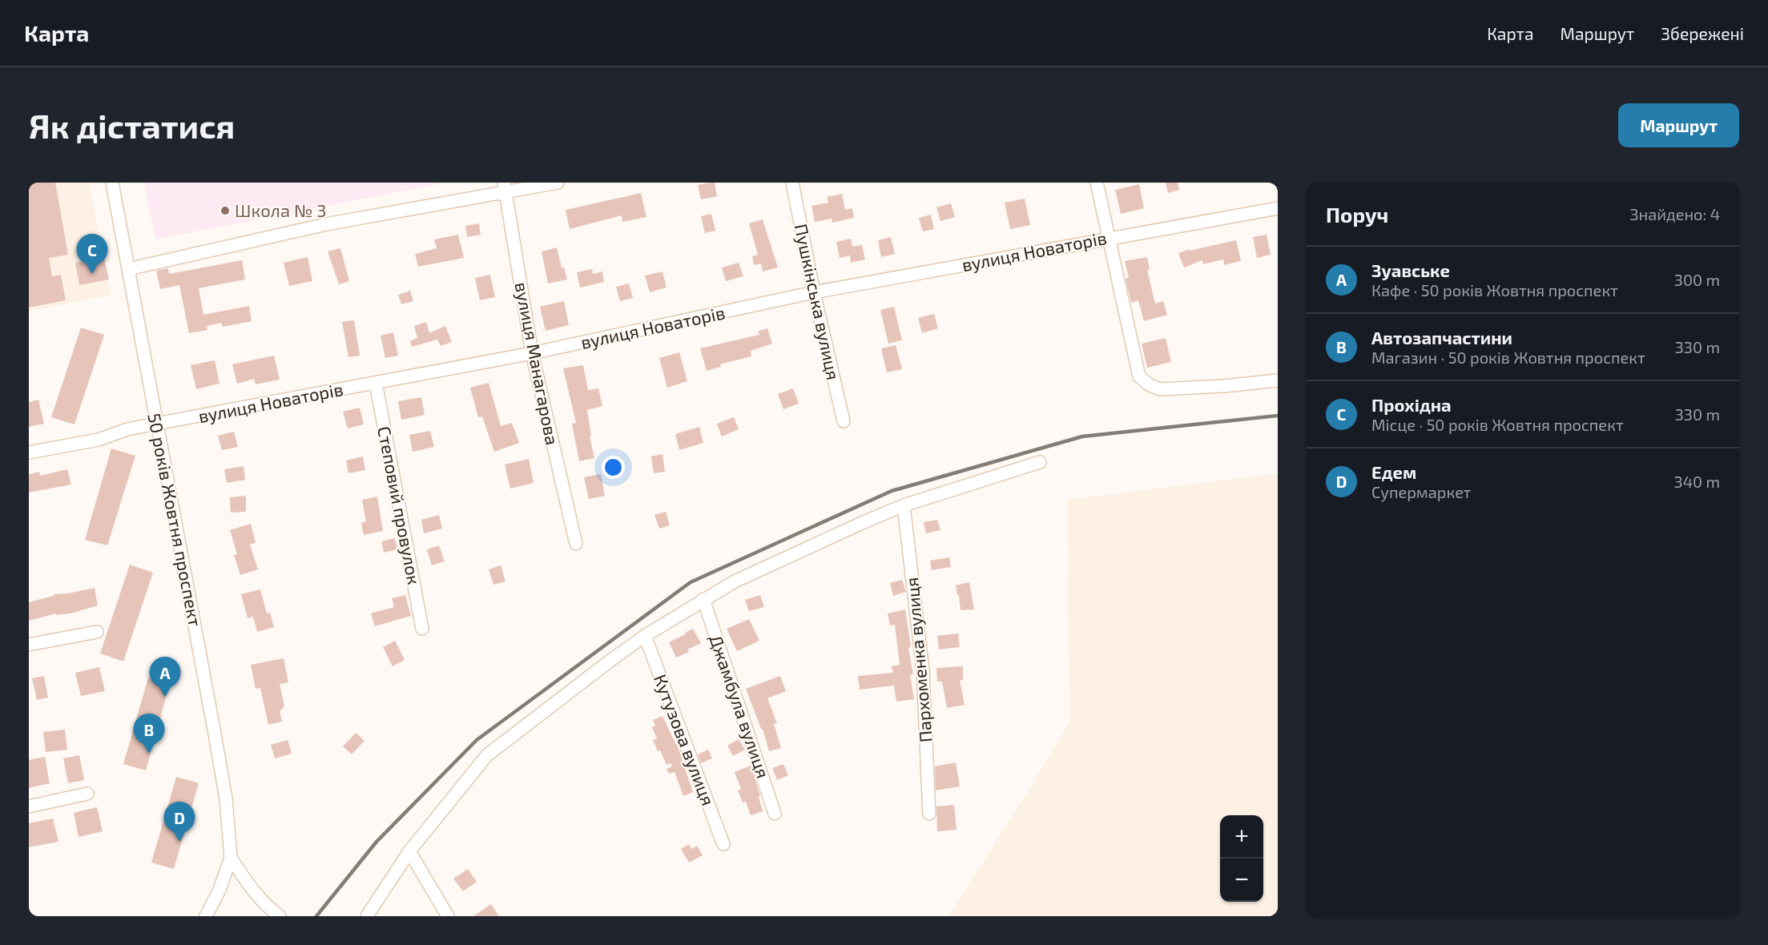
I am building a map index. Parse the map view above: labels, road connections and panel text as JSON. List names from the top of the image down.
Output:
{
  "streets": {
    "street": [
      "вулиця Новаторів",
      "Пушкінська вулиця",
      "вулиця Манагарова",
      "Степовий провулок",
      "50 років Жовтня проспект",
      "Пархоменка вулиця",
      "Джамбула вулиця",
      "Кутузова вулиця"
    ]
  },
  "crossings": [
    ["вулиця Новаторів", "Пушкінська вулиця"],
    ["вулиця Новаторів", "вулиця Манагарова"],
    ["вулиця Новаторів", "Степовий провулок"],
    ["вулиця Новаторів", "50 років Жовтня проспект"]
  ],
  "places": ["Школа № 3"],
  "page": {
    "header": "Карта",
    "nav": ["Карта", "Маршрут", "Збережені"],
    "buttons": "Маршрут",
    "title": "Як дістатися",
    "heading": ["Поруч", "Знайдено: 4"],
    "pins": [
      "C",
      "A",
      "B",
      "D"
    ],
    "list": [
      {
        "mark": "A",
        "name": "Зуавське",
        "note": "Кафе · 50 років Жовтня проспект",
        "value": "300 m"
      },
      {
        "mark": "B",
        "name": "Автозапчастини",
        "note": "Магазин · 50 років Жовтня проспект",
        "value": "330 m"
      },
      {
        "mark": "C",
        "name": "Прохідна",
        "note": "Місце · 50 років Жовтня проспект",
        "value": "330 m"
      },
      {
        "mark": "D",
        "name": "Едем",
        "note": "Супермаркет",
        "value": "340 m"
      }
    ],
    "map_buttons": ["+", "−"]
  }
}
